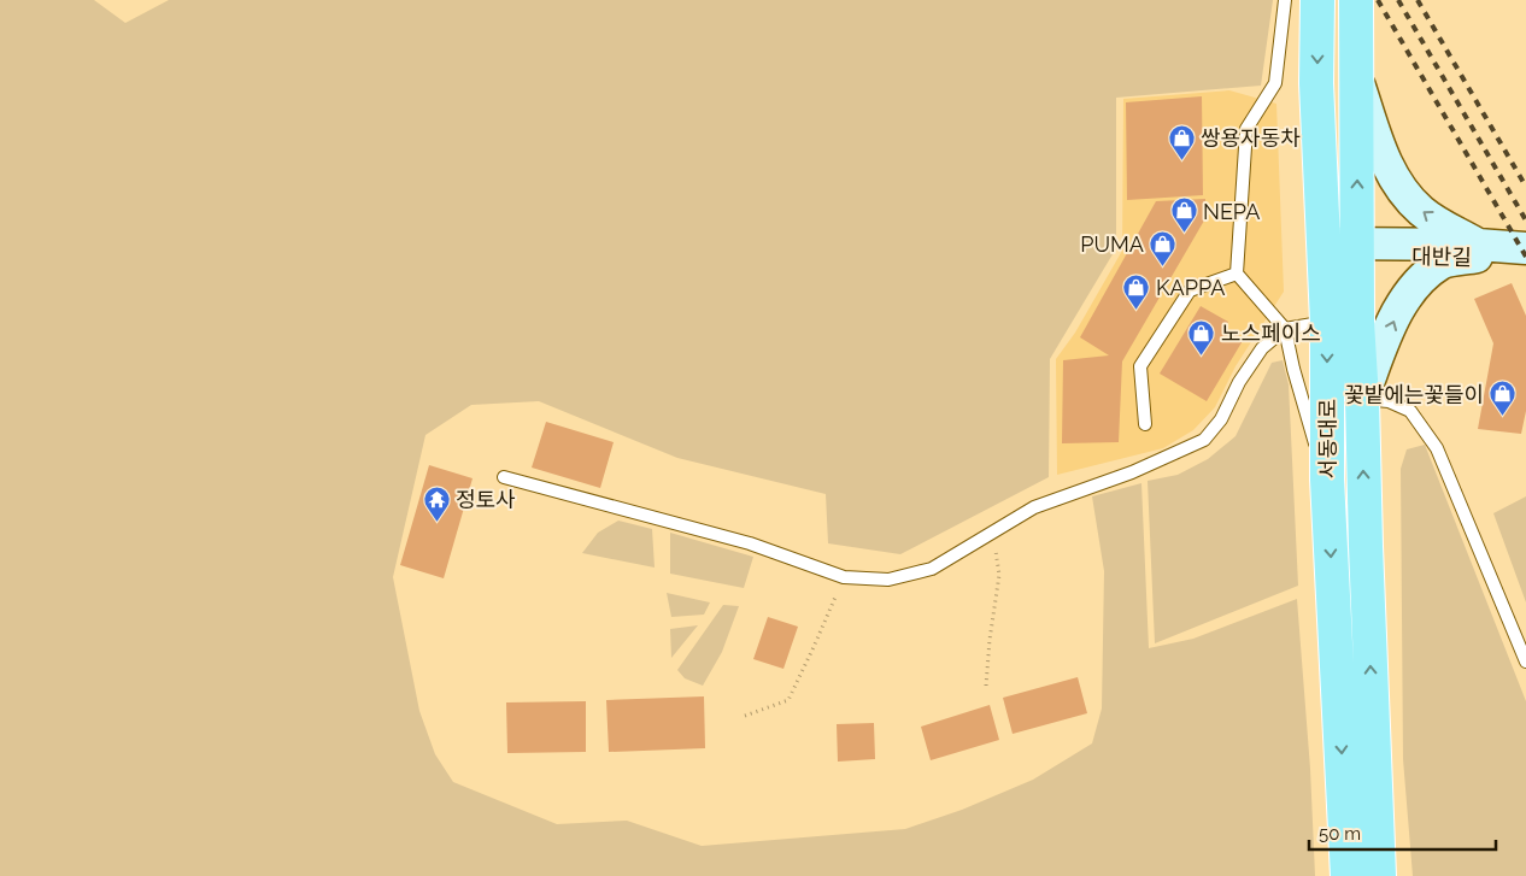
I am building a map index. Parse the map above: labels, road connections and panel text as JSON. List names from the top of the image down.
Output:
{
  "streets": {
    "main road": ["서동대로"],
    "street": ["대반길"]
  },
  "places": {
    "shop": [
      "쌍용자동차",
      "NEPA",
      "PUMA",
      "KAPPA",
      "노스페이스",
      "꽃밭에는꽃들이"
    ],
    "temple": ["정토사"]
  },
  "scale_bar": "50 m"
}
